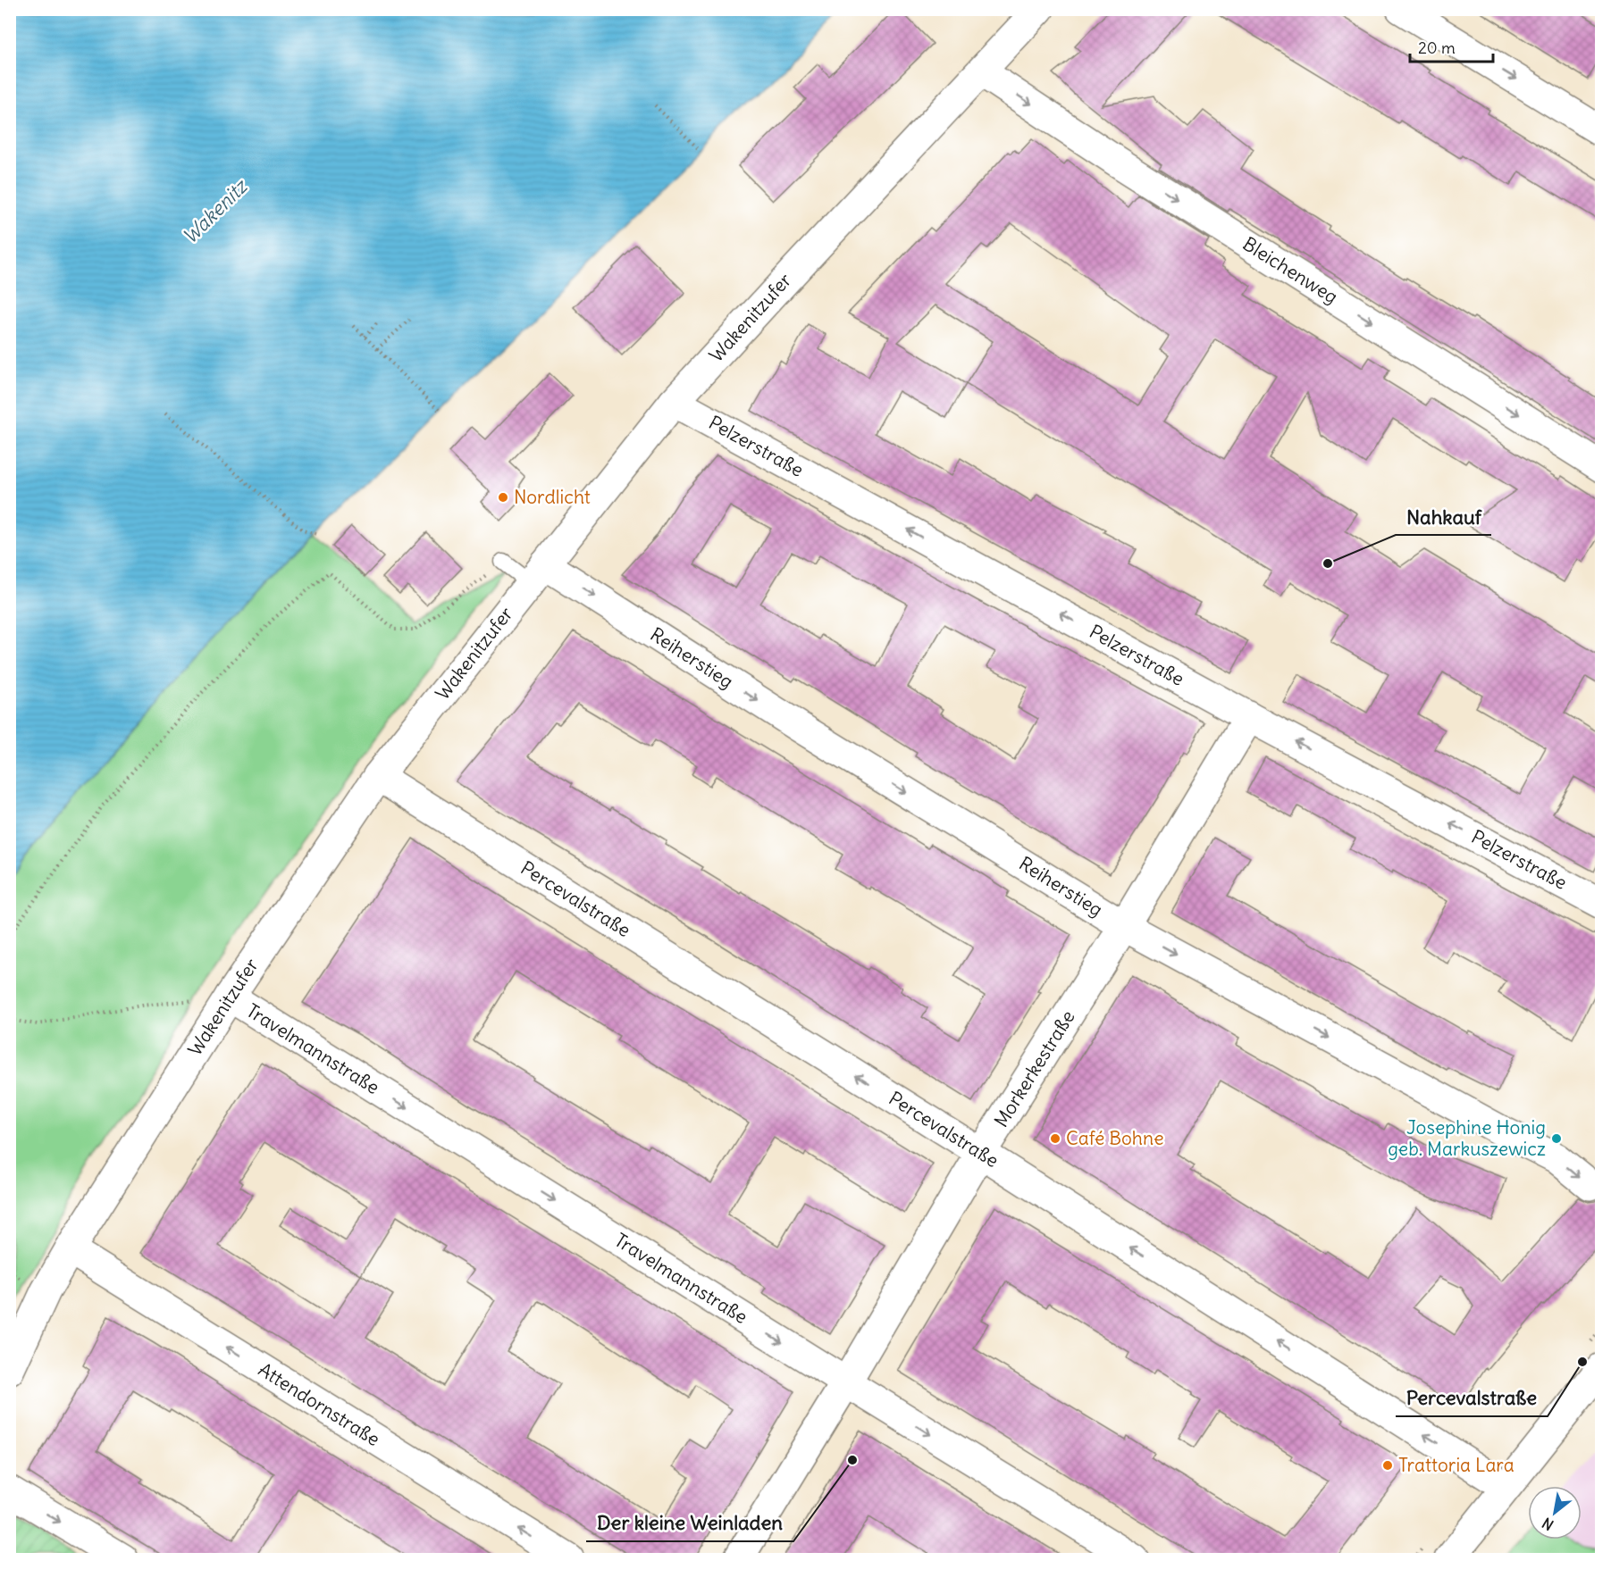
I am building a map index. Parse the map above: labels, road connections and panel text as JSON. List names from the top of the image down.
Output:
{
  "streets": {
    "street": [
      "Bleichenweg",
      "Wakenitzufer",
      "Pelzerstraße",
      "Reiherstieg",
      "Percevalstraße",
      "Travelmannstraße",
      "Morkerkestraße",
      "Attendornstraße"
    ]
  },
  "crossings": [
    ["Bleichenweg", "Wakenitzufer"],
    ["Wakenitzufer", "Pelzerstraße"],
    ["Wakenitzufer", "Reiherstieg"],
    ["Wakenitzufer", "Percevalstraße"],
    ["Wakenitzufer", "Travelmannstraße"],
    ["Wakenitzufer", "Attendornstraße"],
    ["Pelzerstraße", "Morkerkestraße"],
    ["Reiherstieg", "Morkerkestraße"],
    ["Percevalstraße", "Morkerkestraße"],
    ["Travelmannstraße", "Morkerkestraße"]
  ],
  "one_way": [
    "Bleichenweg",
    "Pelzerstraße",
    "Reiherstieg",
    "Percevalstraße",
    "Travelmannstraße",
    "Attendornstraße"
  ],
  "water": ["Wakenitz"],
  "places": [
    "Nordlicht",
    "Nahkauf",
    "Café Bohne",
    "Josephine Honig geb. Markuszewicz",
    "Percevalstraße",
    "Der kleine Weinladen",
    "Trattoria Lara"
  ],
  "scale_bar": "20 m",
  "north": "bottom left"
}
